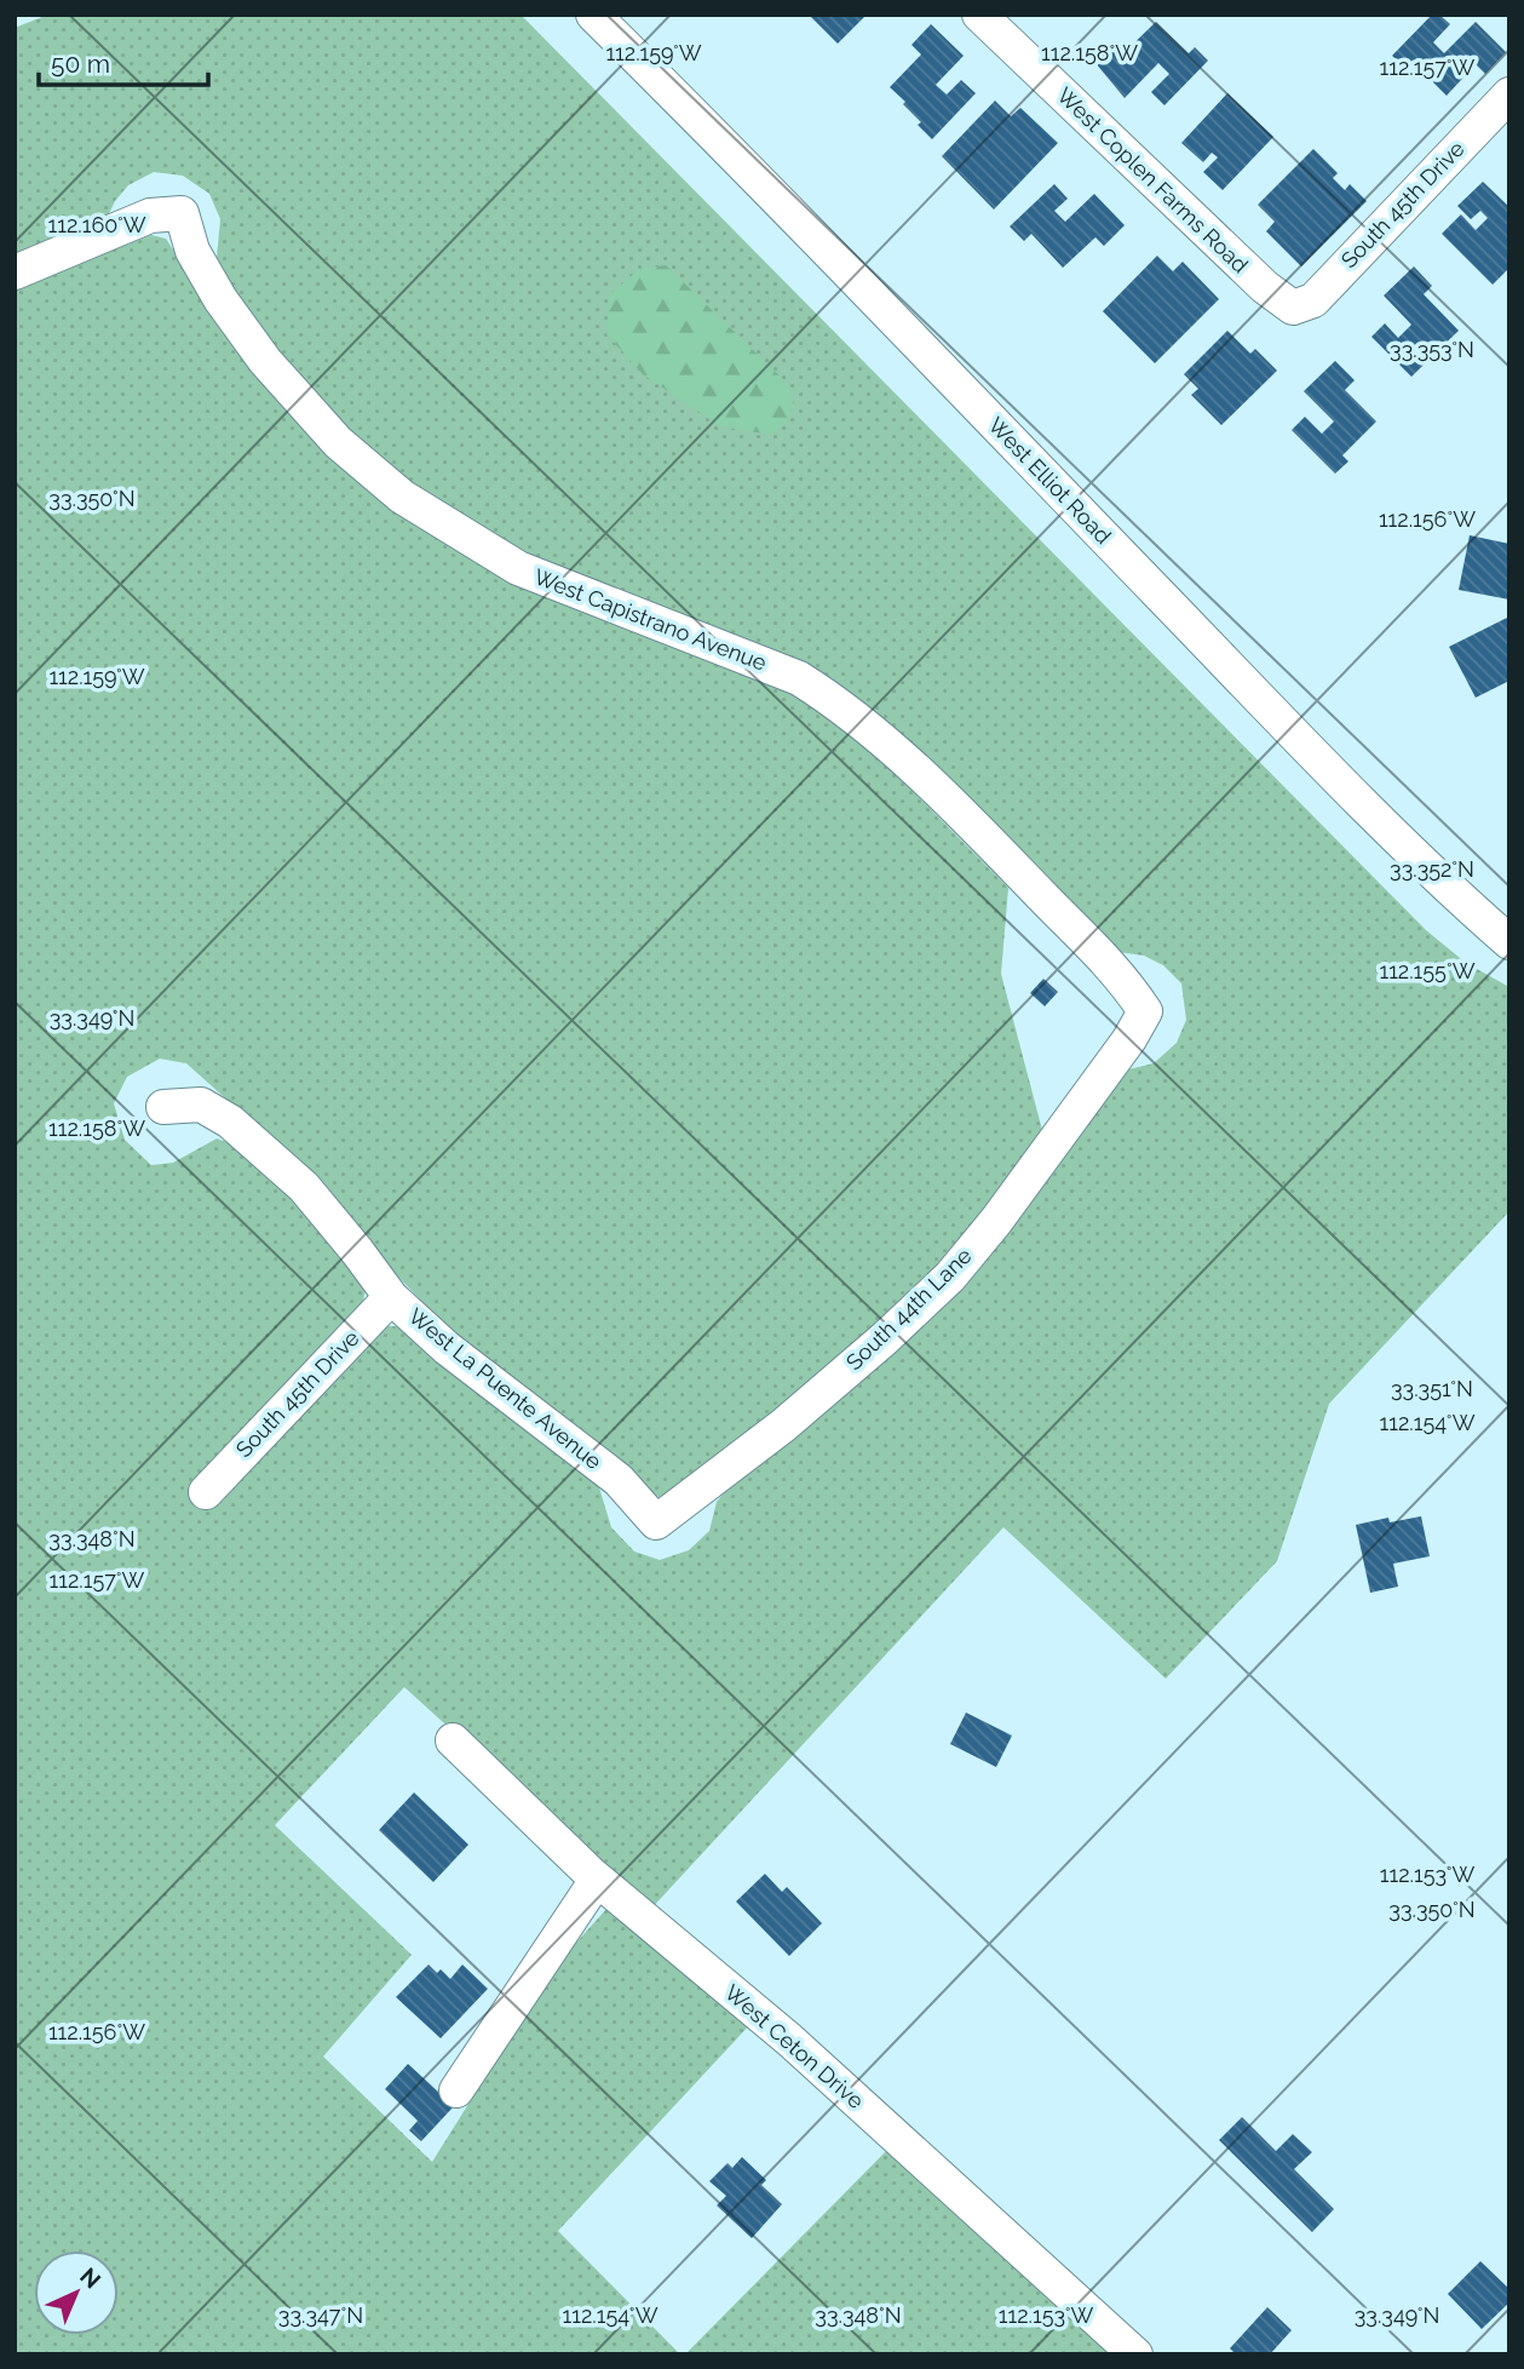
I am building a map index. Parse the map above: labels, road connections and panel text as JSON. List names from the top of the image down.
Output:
{
  "streets": {
    "street": [
      "West Coplen Farms Road",
      "South 45th Drive",
      "West Elliot Road",
      "West Capistrano Avenue",
      "South 44th Lane",
      "West La Puente Avenue",
      "West Ceton Drive"
    ]
  },
  "crossings": [
    ["West Coplen Farms Road", "South 45th Drive"],
    ["South 45th Drive", "West La Puente Avenue"],
    ["West Capistrano Avenue", "South 44th Lane"],
    ["South 44th Lane", "West La Puente Avenue"]
  ],
  "scale_bar": "50 m",
  "north": "top right",
  "coordinates": [
    "112.159°W",
    "112.158°W",
    "112.157°W",
    "112.160°W",
    "33.353°N",
    "33.350°N",
    "112.156°W",
    "33.352°N",
    "112.155°W",
    "33.349°N",
    "33.351°N",
    "112.154°W",
    "33.348°N",
    "112.153°W",
    "33.347°N"
  ]
}
